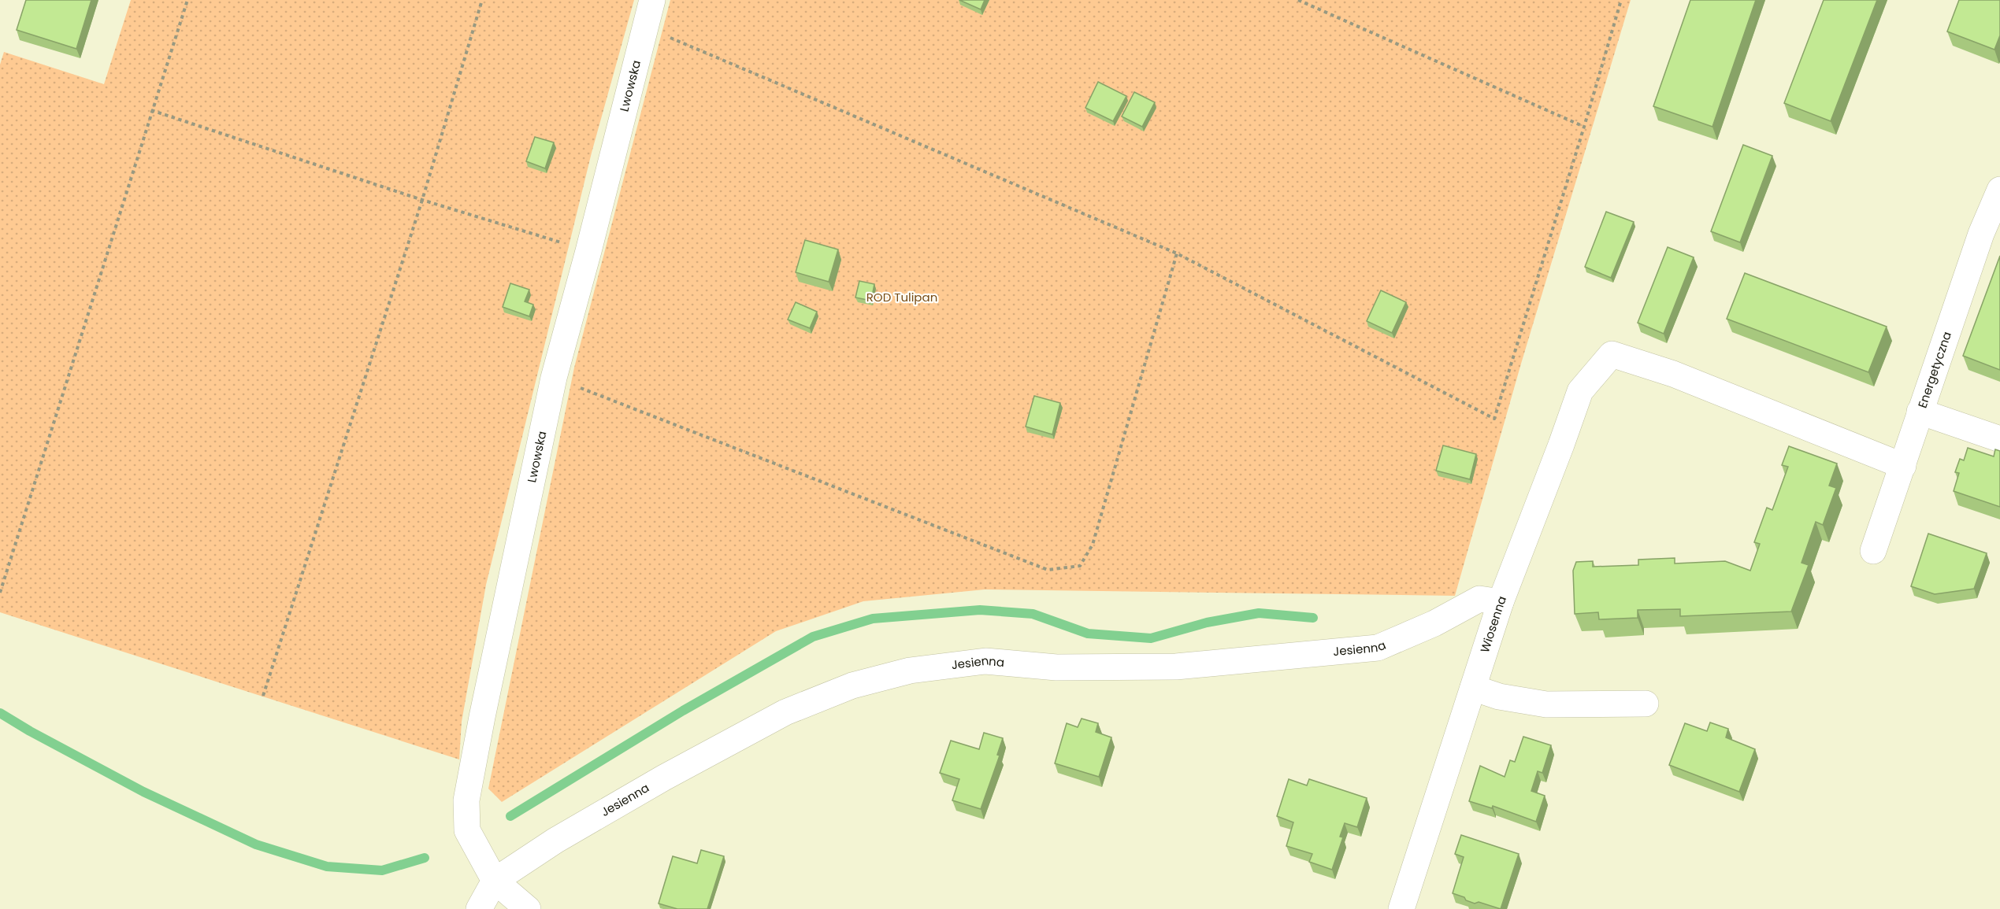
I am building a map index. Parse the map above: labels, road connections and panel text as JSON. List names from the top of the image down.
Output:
{
  "streets": {
    "street": [
      "Lwowska",
      "Energetyczna",
      "Wiosenna",
      "Jesienna"
    ]
  },
  "crossings": [
    ["Lwowska", "Jesienna"],
    ["Energetyczna", "Wiosenna"],
    ["Wiosenna", "Jesienna"]
  ],
  "parks": ["ROD Tulipan"]
}
